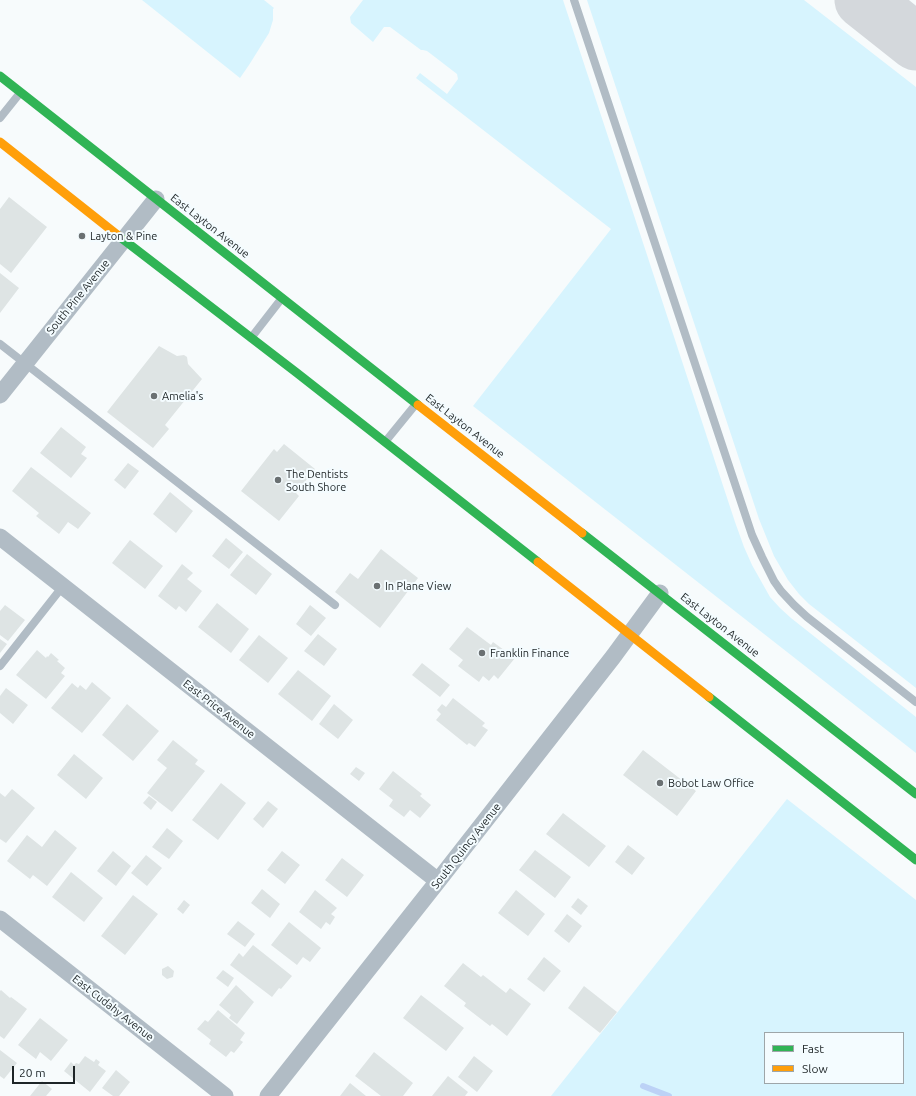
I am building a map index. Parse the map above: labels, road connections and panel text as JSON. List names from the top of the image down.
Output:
{
  "streets": {
    "main road": ["East Layton Avenue"],
    "street": [
      "South Pine Avenue",
      "East Price Avenue",
      "South Quincy Avenue",
      "East Cudahy Avenue"
    ]
  },
  "crossings": [
    ["East Layton Avenue", "South Pine Avenue"],
    ["East Layton Avenue", "South Quincy Avenue"],
    ["East Price Avenue", "South Quincy Avenue"]
  ],
  "places": [
    "Layton & Pine",
    "Amelia's",
    "The Dentists South Shore",
    "In Plane View",
    "Franklin Finance",
    "Bobot Law Office"
  ],
  "legend": ["Fast", "Slow"],
  "scale_bar": "20 m"
}
